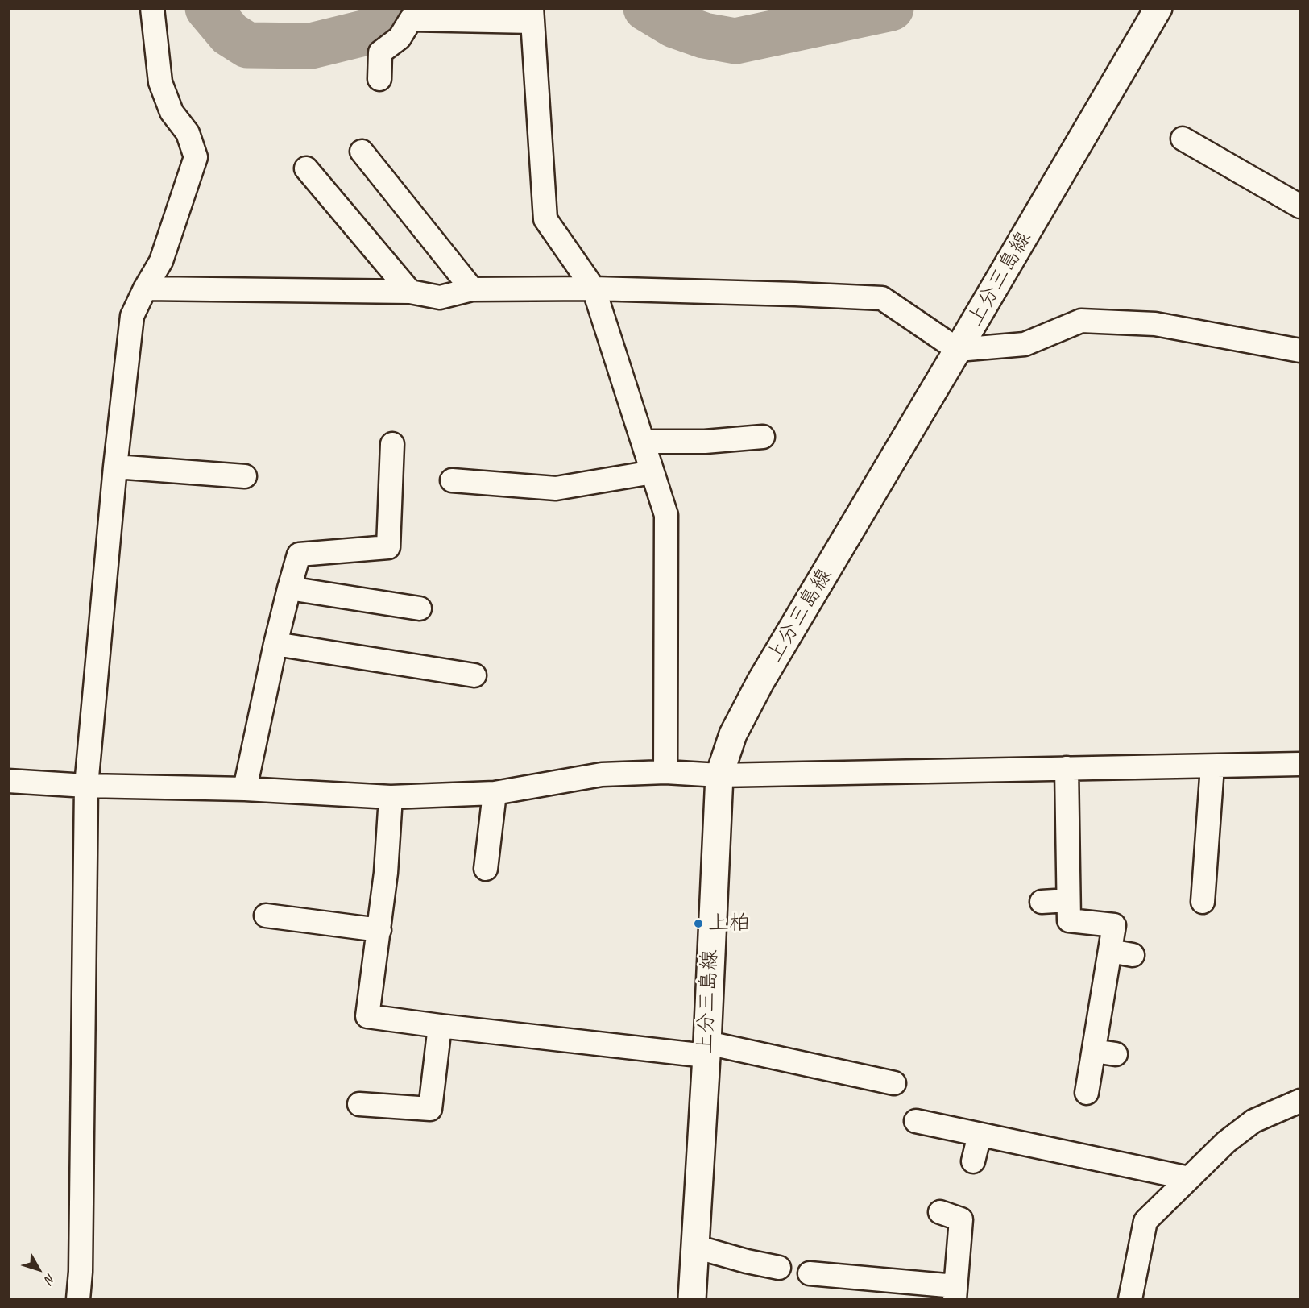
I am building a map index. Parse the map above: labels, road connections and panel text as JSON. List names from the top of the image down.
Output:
{
  "streets": {
    "main road": ["上分三島線"]
  },
  "places": ["上柏"],
  "north": "bottom right"
}
